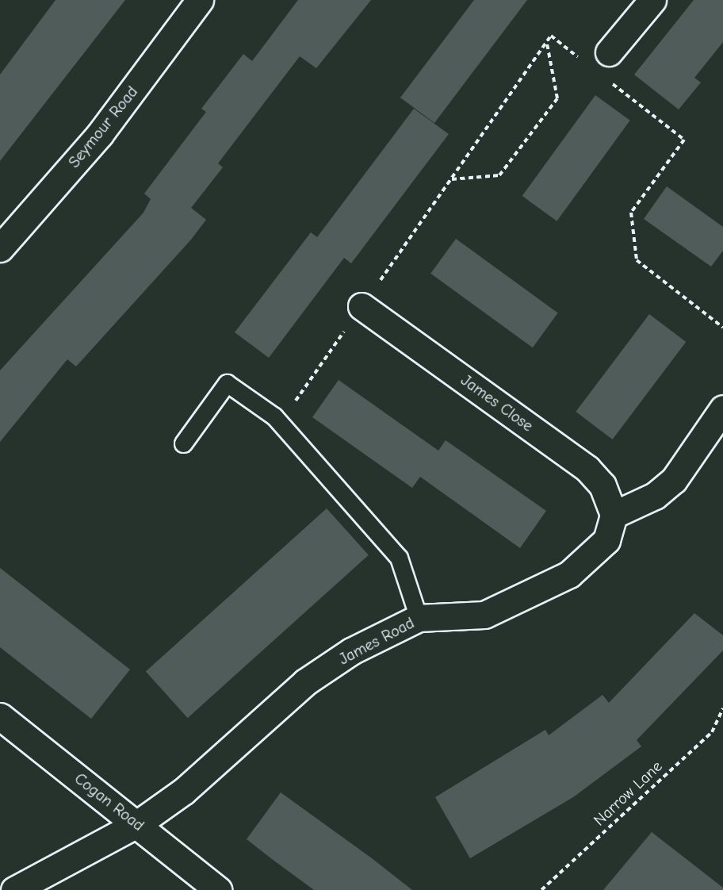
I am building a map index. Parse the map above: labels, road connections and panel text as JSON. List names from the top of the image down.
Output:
{
  "streets": {
    "street": [
      "Seymour Road",
      "James Close",
      "James Road",
      "Cogan Road"
    ],
    "path": ["Narrow Lane"]
  },
  "crossings": [
    ["James Close", "James Road"],
    ["James Road", "Cogan Road"]
  ]
}
